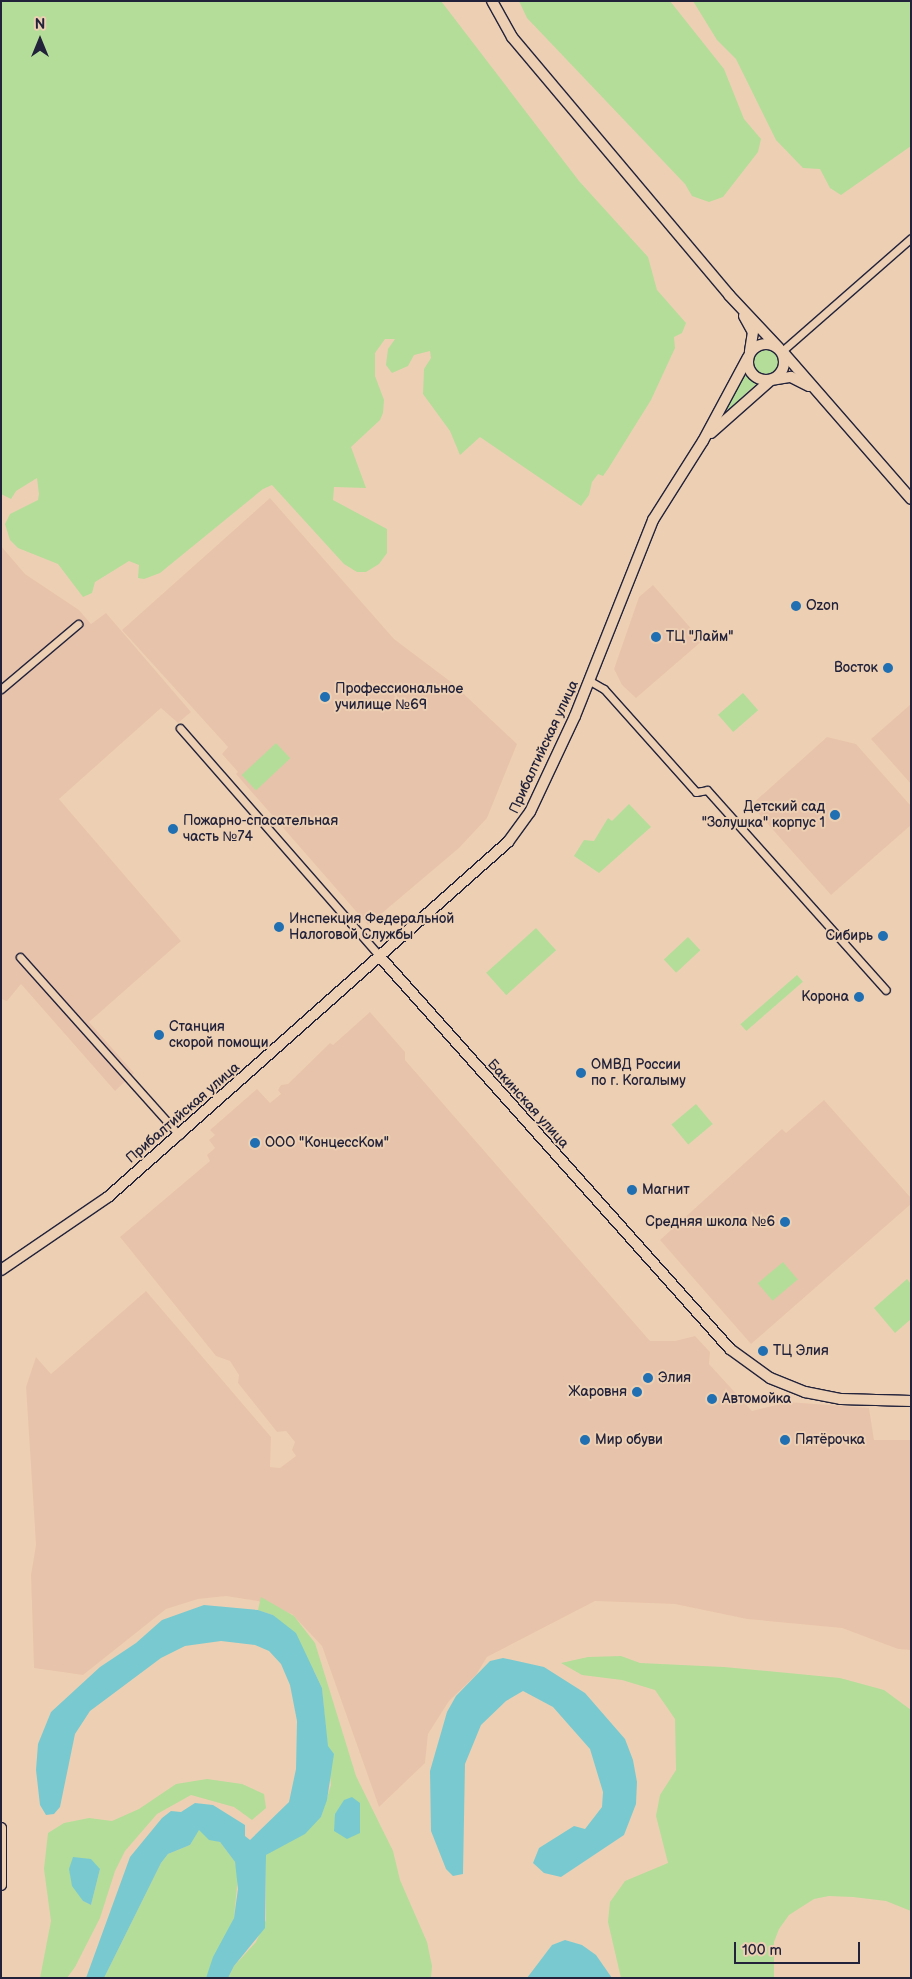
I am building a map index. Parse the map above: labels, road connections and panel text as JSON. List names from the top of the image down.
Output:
{
  "streets": {
    "street": ["Прибалтийская улица", "Бакинская улица"]
  },
  "crossings": [
    ["Прибалтийская улица", "Бакинская улица"]
  ],
  "places": [
    "Ozon",
    "ТЦ \"Лайм\"",
    "Восток",
    "Профессиональное училище №69",
    "Детский сад \"Золушка\" корпус 1",
    "Пожарно-спасательная часть №74",
    "Инспекция Федеральной Налоговой Службы",
    "Сибирь",
    "Корона",
    "Станция скорой помощи",
    "ОМВД России по г. Когалыму",
    "ООО \"КонцессКом\"",
    "Магнит",
    "Средняя школа №6",
    "ТЦ Элия",
    "Элия",
    "Жаровня",
    "Автомойка",
    "Мир обуви",
    "Пятёрочка"
  ],
  "scale_bar": "100 m",
  "north": "top"
}
